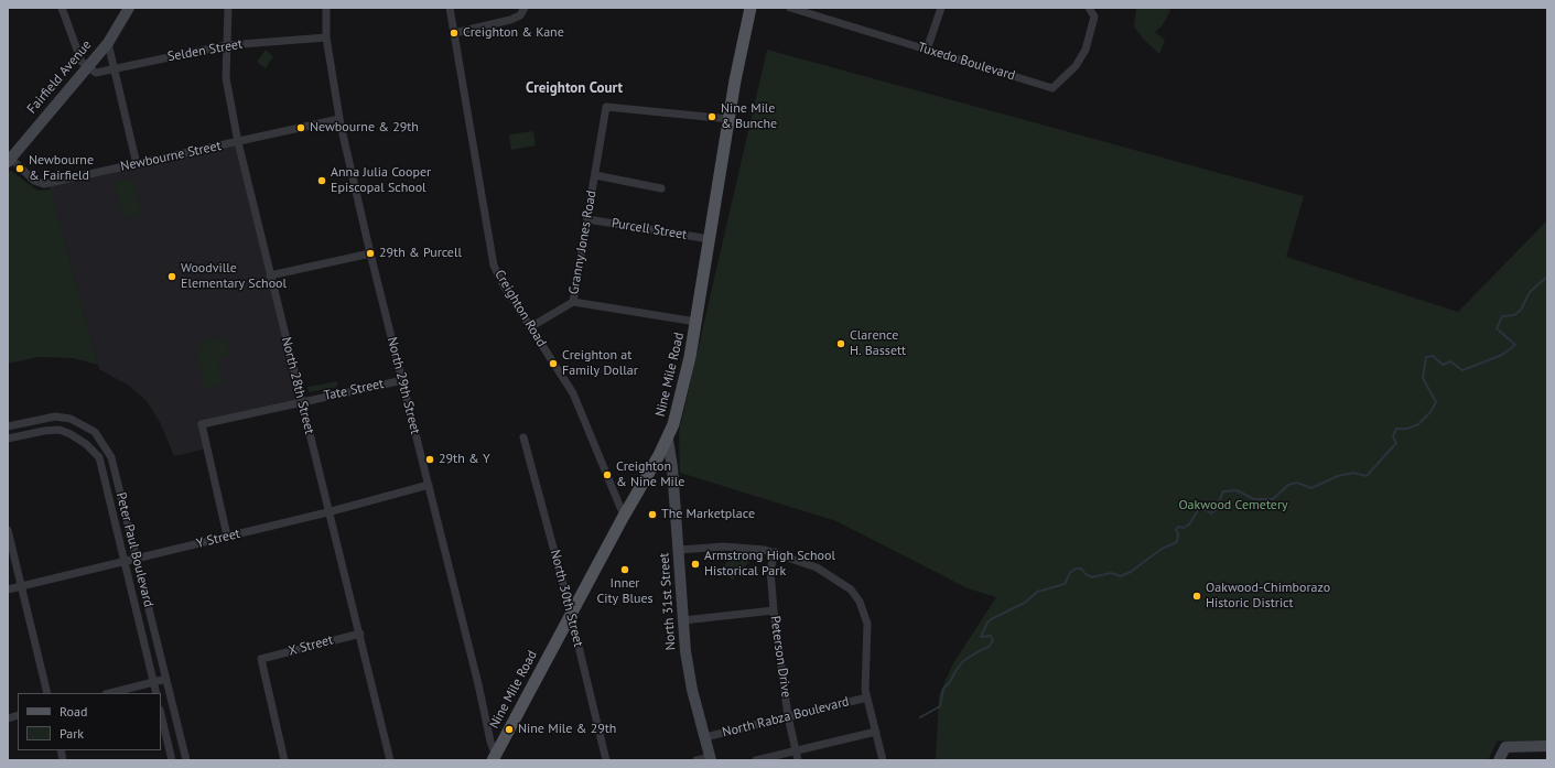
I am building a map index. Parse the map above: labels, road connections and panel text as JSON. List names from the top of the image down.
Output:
{
  "streets": {
    "main road": ["Nine Mile Road"],
    "street": [
      "Selden Street",
      "Tuxedo Boulevard",
      "Fairfield Avenue",
      "Newbourne Street",
      "Purcell Street",
      "Granny Jones Road",
      "Creighton Road",
      "North 28th Street",
      "North 29th Street",
      "Tate Street",
      "Y Street",
      "Peter Paul Boulevard",
      "North 30th Street",
      "North 31st Street",
      "X Street",
      "Peterson Drive",
      "North Rabza Boulevard"
    ]
  },
  "crossings": [
    ["Selden Street", "Fairfield Avenue"],
    ["Selden Street", "North 28th Street"],
    ["Selden Street", "North 29th Street"],
    ["Fairfield Avenue", "Newbourne Street"],
    ["Newbourne Street", "North 28th Street"],
    ["Newbourne Street", "North 29th Street"],
    ["Purcell Street", "Granny Jones Road"],
    ["Purcell Street", "Nine Mile Road"],
    ["Granny Jones Road", "Nine Mile Road"],
    ["Creighton Road", "Nine Mile Road"],
    ["Nine Mile Road", "North 29th Street"],
    ["Nine Mile Road", "North 30th Street"],
    ["Nine Mile Road", "North 31st Street"],
    ["North 28th Street", "Tate Street"],
    ["North 28th Street", "Y Street"],
    ["North 28th Street", "X Street"],
    ["North 29th Street", "Tate Street"],
    ["North 29th Street", "Y Street"],
    ["Tate Street", "Y Street"],
    ["Y Street", "Peter Paul Boulevard"],
    ["North 31st Street", "North Rabza Boulevard"],
    ["Peterson Drive", "North Rabza Boulevard"]
  ],
  "districts": ["Creighton Court"],
  "parks": ["Oakwood Cemetery"],
  "places": [
    "Creighton & Kane",
    "Nine Mile & Bunche",
    "Newbourne & 29th",
    "Newbourne & Fairfield",
    "Anna Julia Cooper Episcopal School",
    "29th & Purcell",
    "Woodville Elementary School",
    "Clarence H. Bassett",
    "Creighton at Family Dollar",
    "29th & Y",
    "Creighton & Nine Mile",
    "The Marketplace",
    "Armstrong High School Historical Park",
    "Inner City Blues",
    "Oakwood-Chimborazo Historic District",
    "Nine Mile & 29th"
  ],
  "legend": ["Road", "Park"]
}
